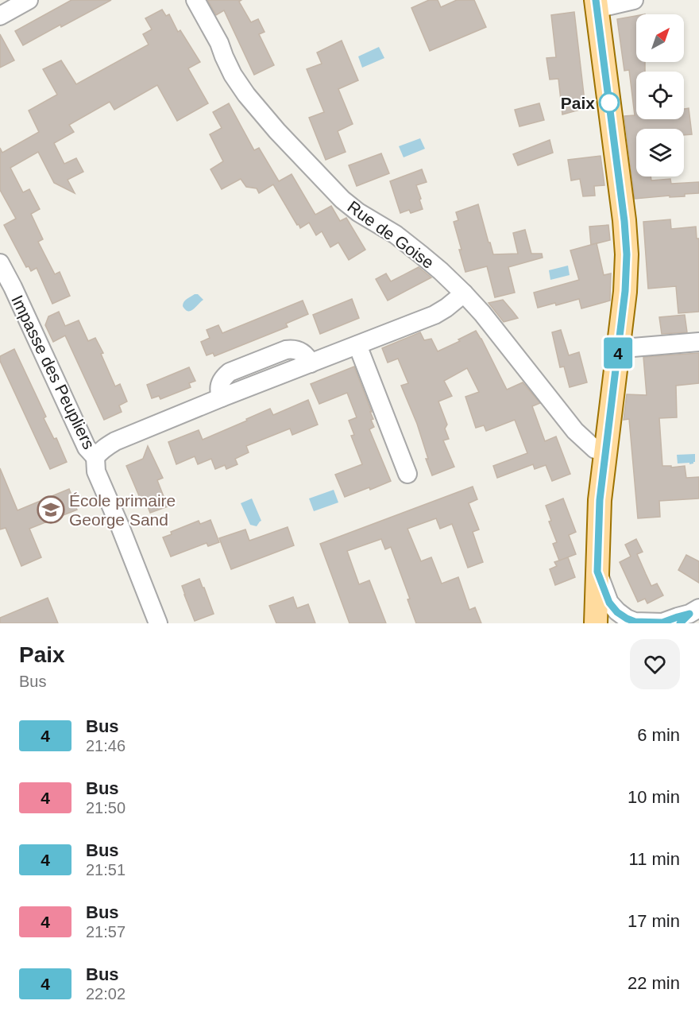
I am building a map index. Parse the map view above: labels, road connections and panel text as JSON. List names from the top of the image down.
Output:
{
  "streets": {
    "street": ["Rue de Goise", "Impasse des Peupliers"]
  },
  "crossings": [
    ["Rue de Goise", "Impasse des Peupliers"]
  ],
  "places": {
    "other": ["Paix"],
    "school or university": ["École primaire George Sand"]
  },
  "lines": ["bus line 4"],
  "north": "top right",
  "page": {
    "on_map": "4",
    "heading": ["Paix", "Bus"],
    "list": [
      {
        "mark": "4",
        "name": "Bus",
        "note": "21:46",
        "value": "6 min"
      },
      {
        "mark": "4",
        "name": "Bus",
        "note": "21:50",
        "value": "10 min"
      },
      {
        "mark": "4",
        "name": "Bus",
        "note": "21:51",
        "value": "11 min"
      },
      {
        "mark": "4",
        "name": "Bus",
        "note": "21:57",
        "value": "17 min"
      },
      {
        "mark": "4",
        "name": "Bus",
        "note": "22:02",
        "value": "22 min"
      }
    ]
  }
}
